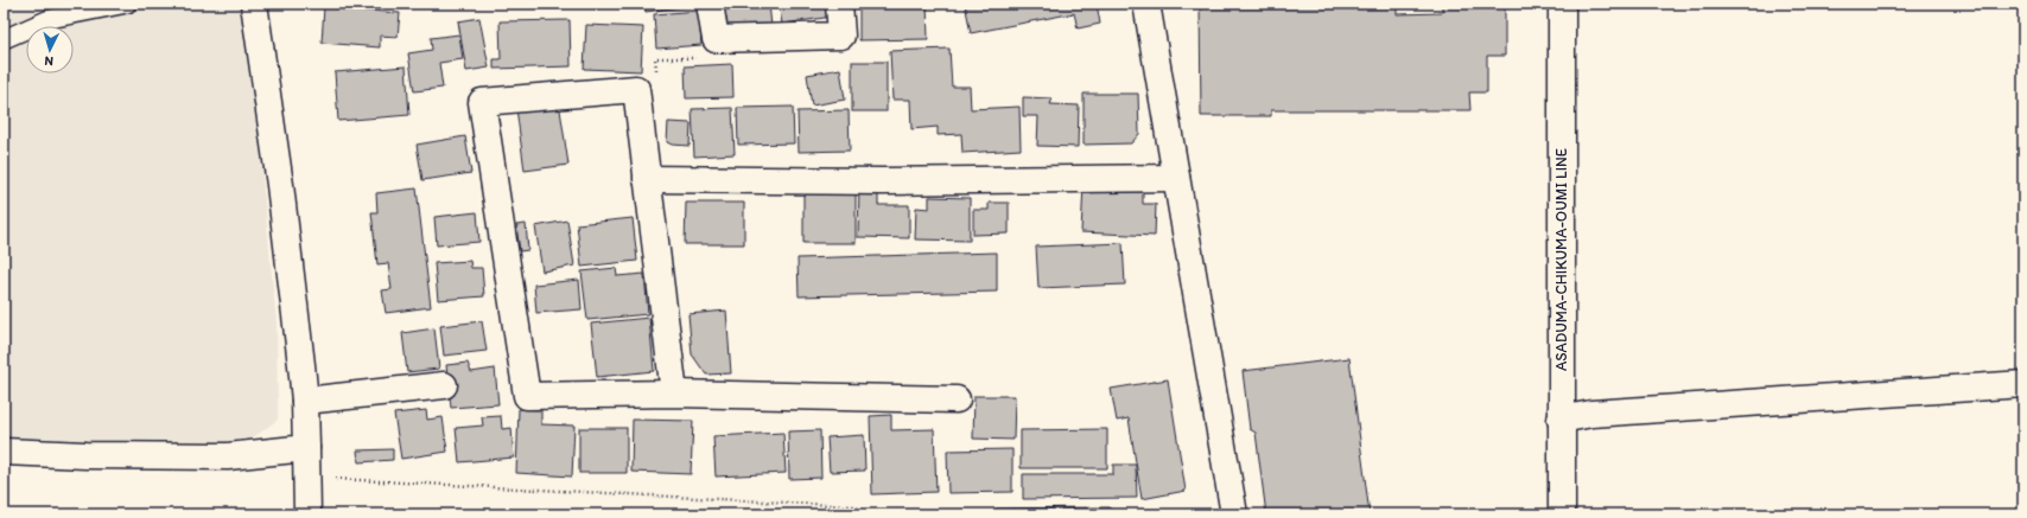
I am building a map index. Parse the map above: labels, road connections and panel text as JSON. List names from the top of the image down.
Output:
{
  "streets": {
    "street": ["ASADUMA-CHIKUMA-OUMI LINE"]
  },
  "north": "bottom"
}
